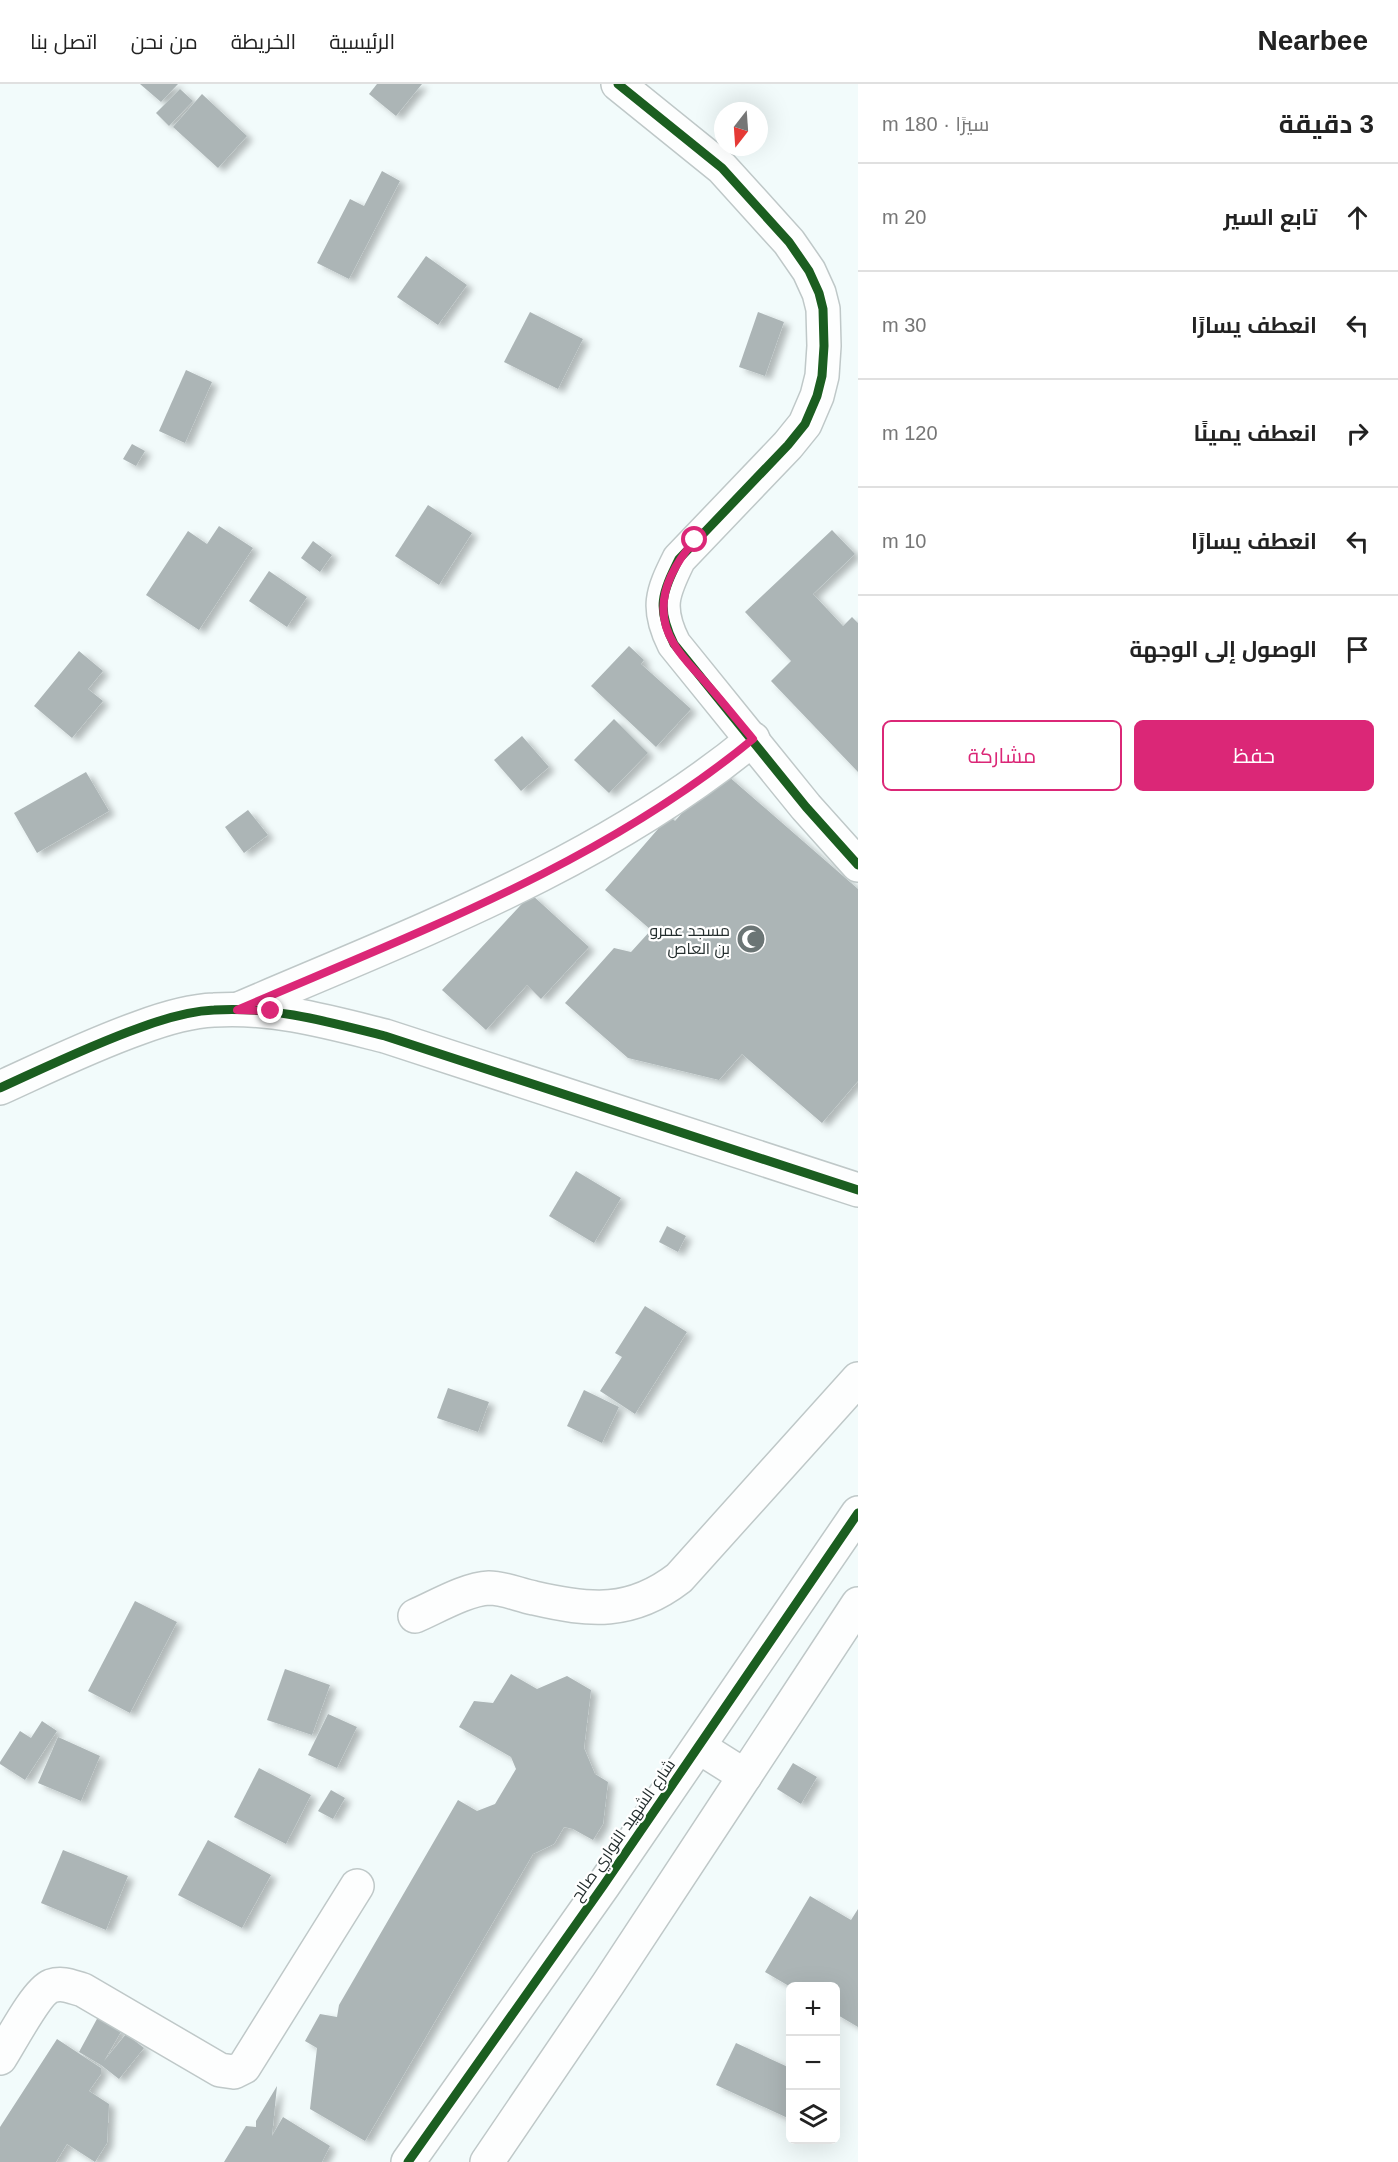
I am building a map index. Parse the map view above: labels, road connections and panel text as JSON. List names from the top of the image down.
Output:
{
  "streets": {
    "street": ["شارع الشهيد النواري صالح"]
  },
  "places": {
    "mosque": ["مسجد عمرو بن العاص"]
  },
  "north": "bottom",
  "page": {
    "header": "Nearbee",
    "nav": [
      "الرئيسية",
      "الخريطة",
      "من نحن",
      "اتصل بنا"
    ],
    "heading": ["3 دقيقة", "سيرًا · 180 m"],
    "list": [
      ["تابع السير", "20 m"],
      ["انعطف يسارًا", "30 m"],
      ["انعطف يمينًا", "120 m"],
      ["انعطف يسارًا", "10 m"],
      "الوصول إلى الوجهة"
    ],
    "buttons": ["حفظ", "مشاركة"],
    "map_buttons": ["+", "−"]
  }
}
